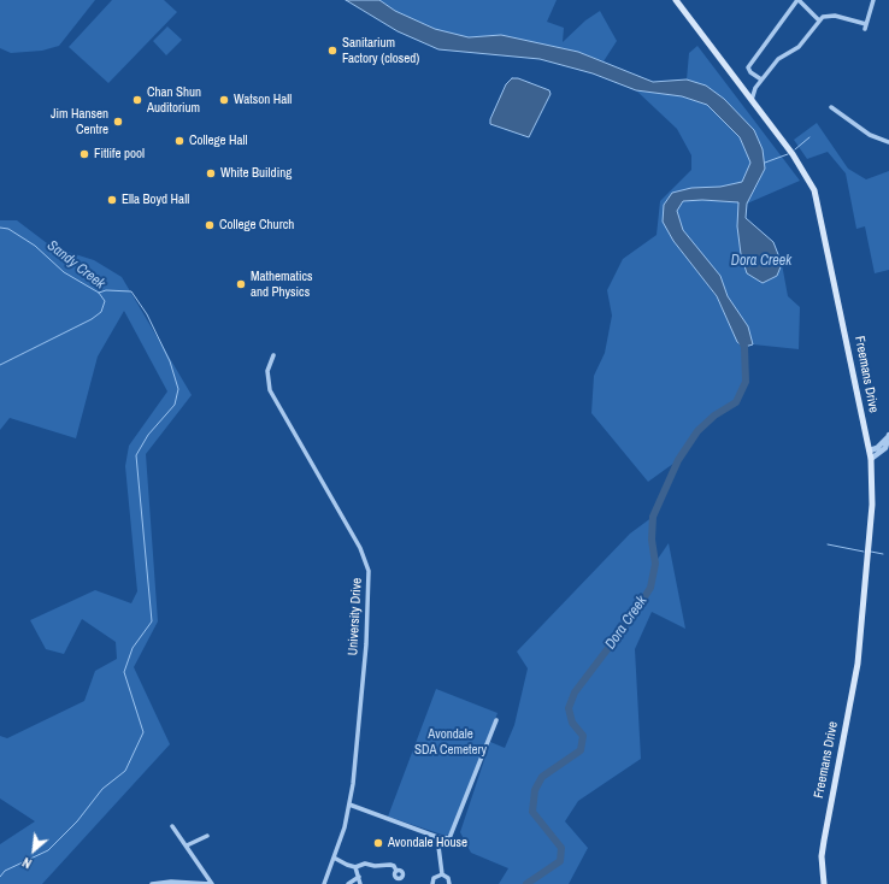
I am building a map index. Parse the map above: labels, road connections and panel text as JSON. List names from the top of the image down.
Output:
{
  "streets": {
    "main road": ["Freemans Drive"],
    "street": ["University Drive"]
  },
  "water": ["Dora Creek", "Sandy Creek"],
  "parks": ["Avondale SDA Cemetery"],
  "places": [
    "Sanitarium Factory (closed)",
    "Chan Shun Auditorium",
    "Watson Hall",
    "Jim Hansen Centre",
    "College Hall",
    "Fitlife pool",
    "White Building",
    "Ella Boyd Hall",
    "College Church",
    "Mathematics and Physics",
    "Avondale House"
  ],
  "north": "bottom left"
}
